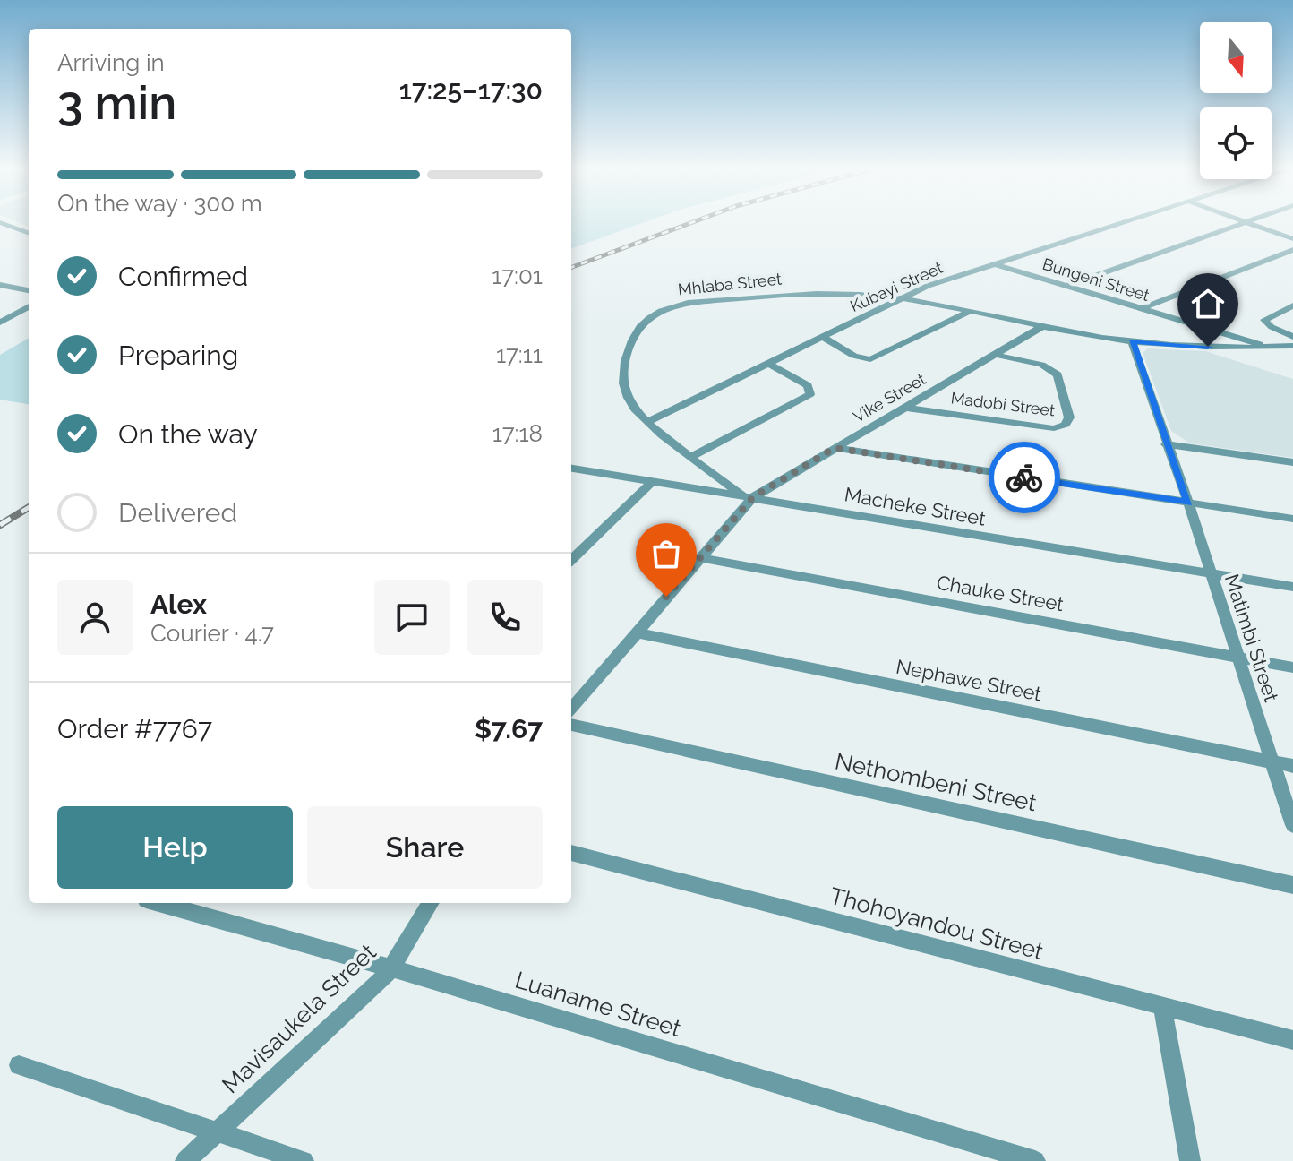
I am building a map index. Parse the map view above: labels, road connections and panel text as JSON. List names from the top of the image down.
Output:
{
  "streets": {
    "street": [
      "Bungeni Street",
      "Mhlaba Street",
      "Kubayi Street",
      "Vike Street",
      "Madobi Street",
      "Macheke Street",
      "Chauke Street",
      "Matimbi Street",
      "Nephawe Street",
      "Nethombeni Street",
      "Thohoyandou Street",
      "Luaname Street",
      "Mavisaukela Street"
    ]
  },
  "crossings": [
    ["Bungeni Street", "Mhlaba Street"],
    ["Bungeni Street", "Kubayi Street"],
    ["Mhlaba Street", "Kubayi Street"],
    ["Mhlaba Street", "Vike Street"],
    ["Mhlaba Street", "Macheke Street"],
    ["Mhlaba Street", "Matimbi Street"],
    ["Vike Street", "Madobi Street"],
    ["Vike Street", "Macheke Street"],
    ["Macheke Street", "Matimbi Street"],
    ["Chauke Street", "Matimbi Street"],
    ["Matimbi Street", "Nephawe Street"],
    ["Luaname Street", "Mavisaukela Street"]
  ],
  "north": "bottom",
  "page": {
    "heading": ["3 min", "Arriving in", "17:25–17:30"],
    "panel": [
      "Alex",
      "Courier · 4.7",
      "Order #7767",
      "$7.67"
    ],
    "bar": "On the way · 300 m",
    "list": [
      ["Confirmed", "17:01"],
      ["Preparing", "17:11"],
      ["On the way", "17:18"],
      "Delivered"
    ],
    "buttons": ["Help", "Share"]
  }
}
